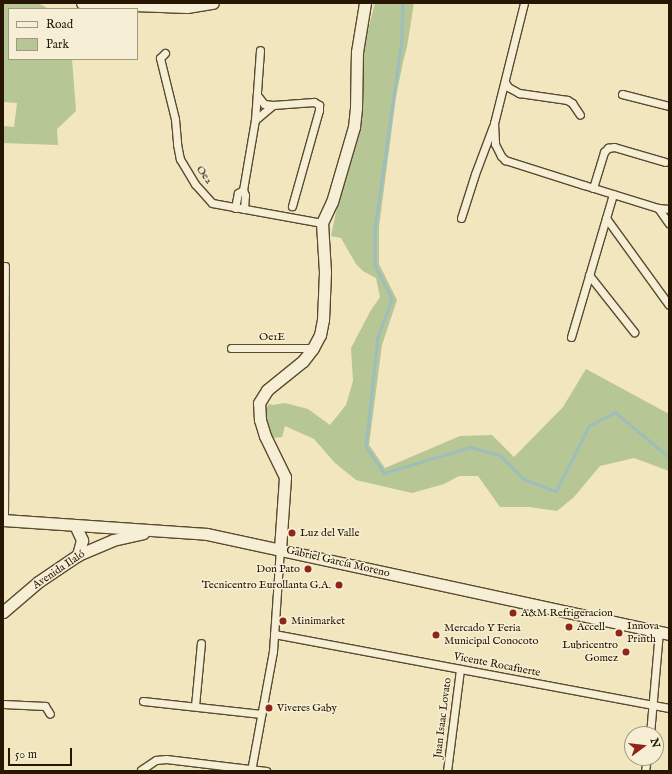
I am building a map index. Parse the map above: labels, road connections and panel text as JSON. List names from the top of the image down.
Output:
{
  "streets": {
    "street": [
      "Oe2",
      "Oe1E",
      "Gabriel García Moreno",
      "Avenida Ilaló",
      "Vicente Rocafuerte",
      "Juan Isaac Lovato"
    ]
  },
  "crossings": [
    ["Gabriel García Moreno", "Avenida Ilaló"],
    ["Vicente Rocafuerte", "Juan Isaac Lovato"]
  ],
  "places": [
    "Luz del Valle",
    "Don Pato",
    "Tecnicentro Eurollanta G.A.",
    "A&M Refrigeracion",
    "Minimarket",
    "Accell",
    "Innova Printh",
    "Mercado Y Feria Municipal Conocoto",
    "Lubricentro Gomez",
    "Viveres Gaby"
  ],
  "legend": ["Road", "Park"],
  "scale_bar": "50 m",
  "north": "right"
}
